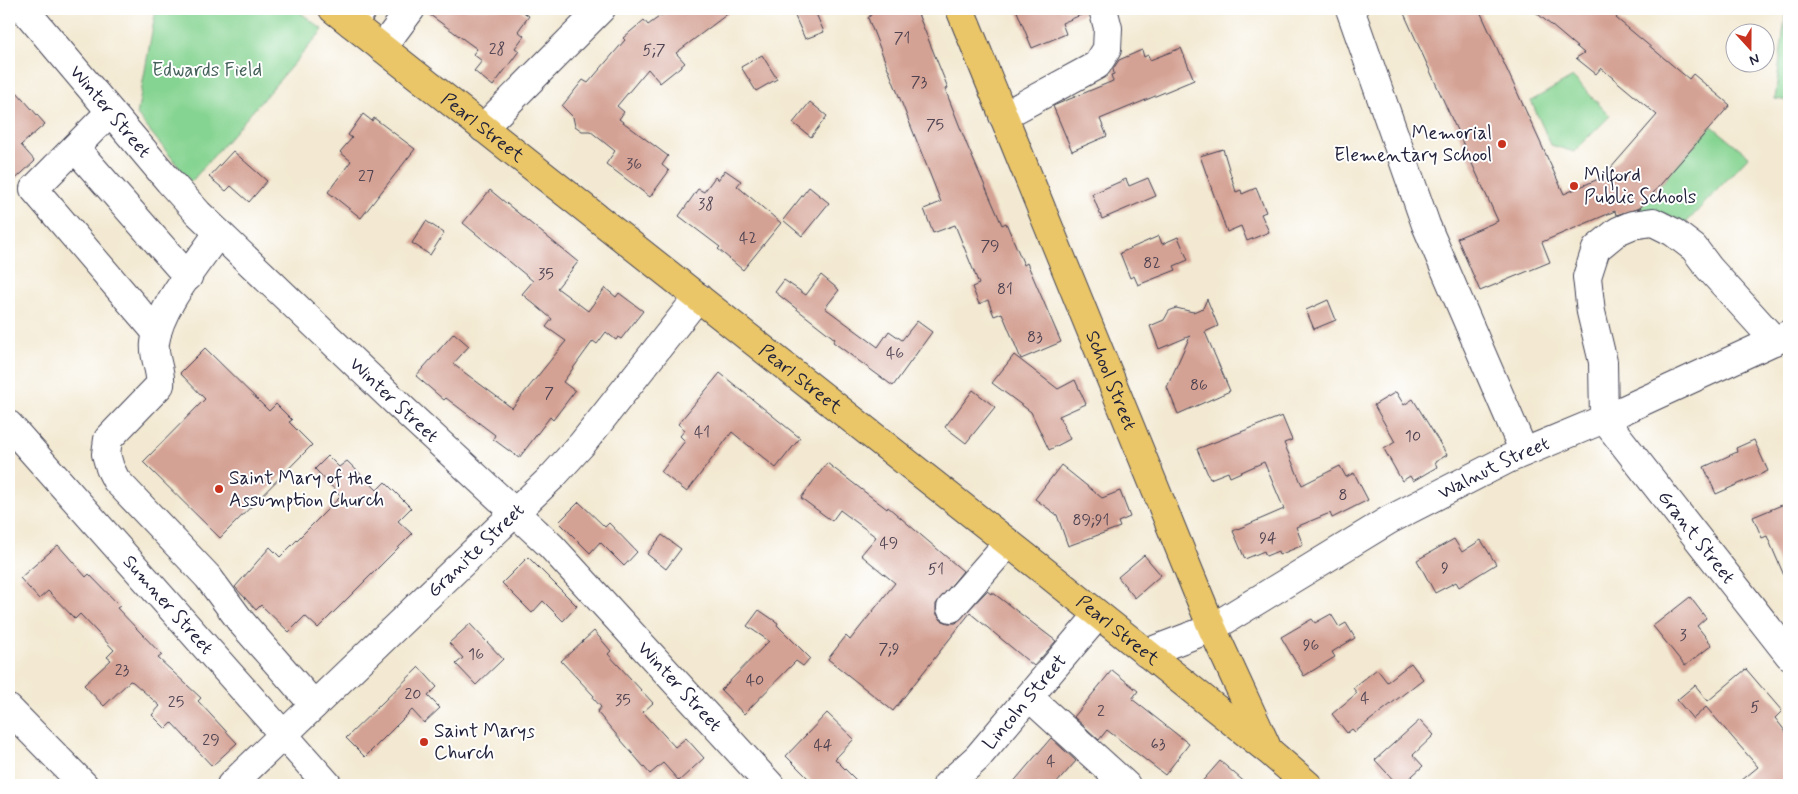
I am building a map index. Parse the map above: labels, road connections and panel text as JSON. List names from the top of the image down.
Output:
{
  "streets": {
    "main road": ["Pearl Street", "School Street"],
    "street": [
      "Winter Street",
      "Walnut Street",
      "Grant Street",
      "Granite Street",
      "Sumner Street",
      "Lincoln Street"
    ]
  },
  "crossings": [
    ["Winter Street", "Granite Street"],
    ["Pearl Street", "School Street"],
    ["Pearl Street", "Walnut Street"],
    ["Pearl Street", "Granite Street"],
    ["Pearl Street", "Lincoln Street"],
    ["School Street", "Walnut Street"],
    ["Walnut Street", "Grant Street"],
    ["Granite Street", "Sumner Street"]
  ],
  "parks": ["Edwards Field"],
  "places": [
    "Memorial Elementary School",
    "Milford Public Schools",
    "Saint Mary of the Assumption Church",
    "Saint Marys Church"
  ],
  "house_numbers": [
    "71",
    "28",
    "5;7",
    "73",
    "75",
    "36",
    "27",
    "38",
    "42",
    "79",
    "82",
    "35",
    "81",
    "83",
    "46",
    "86",
    "7",
    "41",
    "10",
    "8",
    "89;91",
    "94",
    "49",
    "9",
    "51",
    "3",
    "96",
    "7;9",
    "16",
    "23",
    "40",
    "20",
    "4",
    "35",
    "25",
    "5",
    "2",
    "29",
    "63",
    "44",
    "4"
  ],
  "north": "bottom"
}
